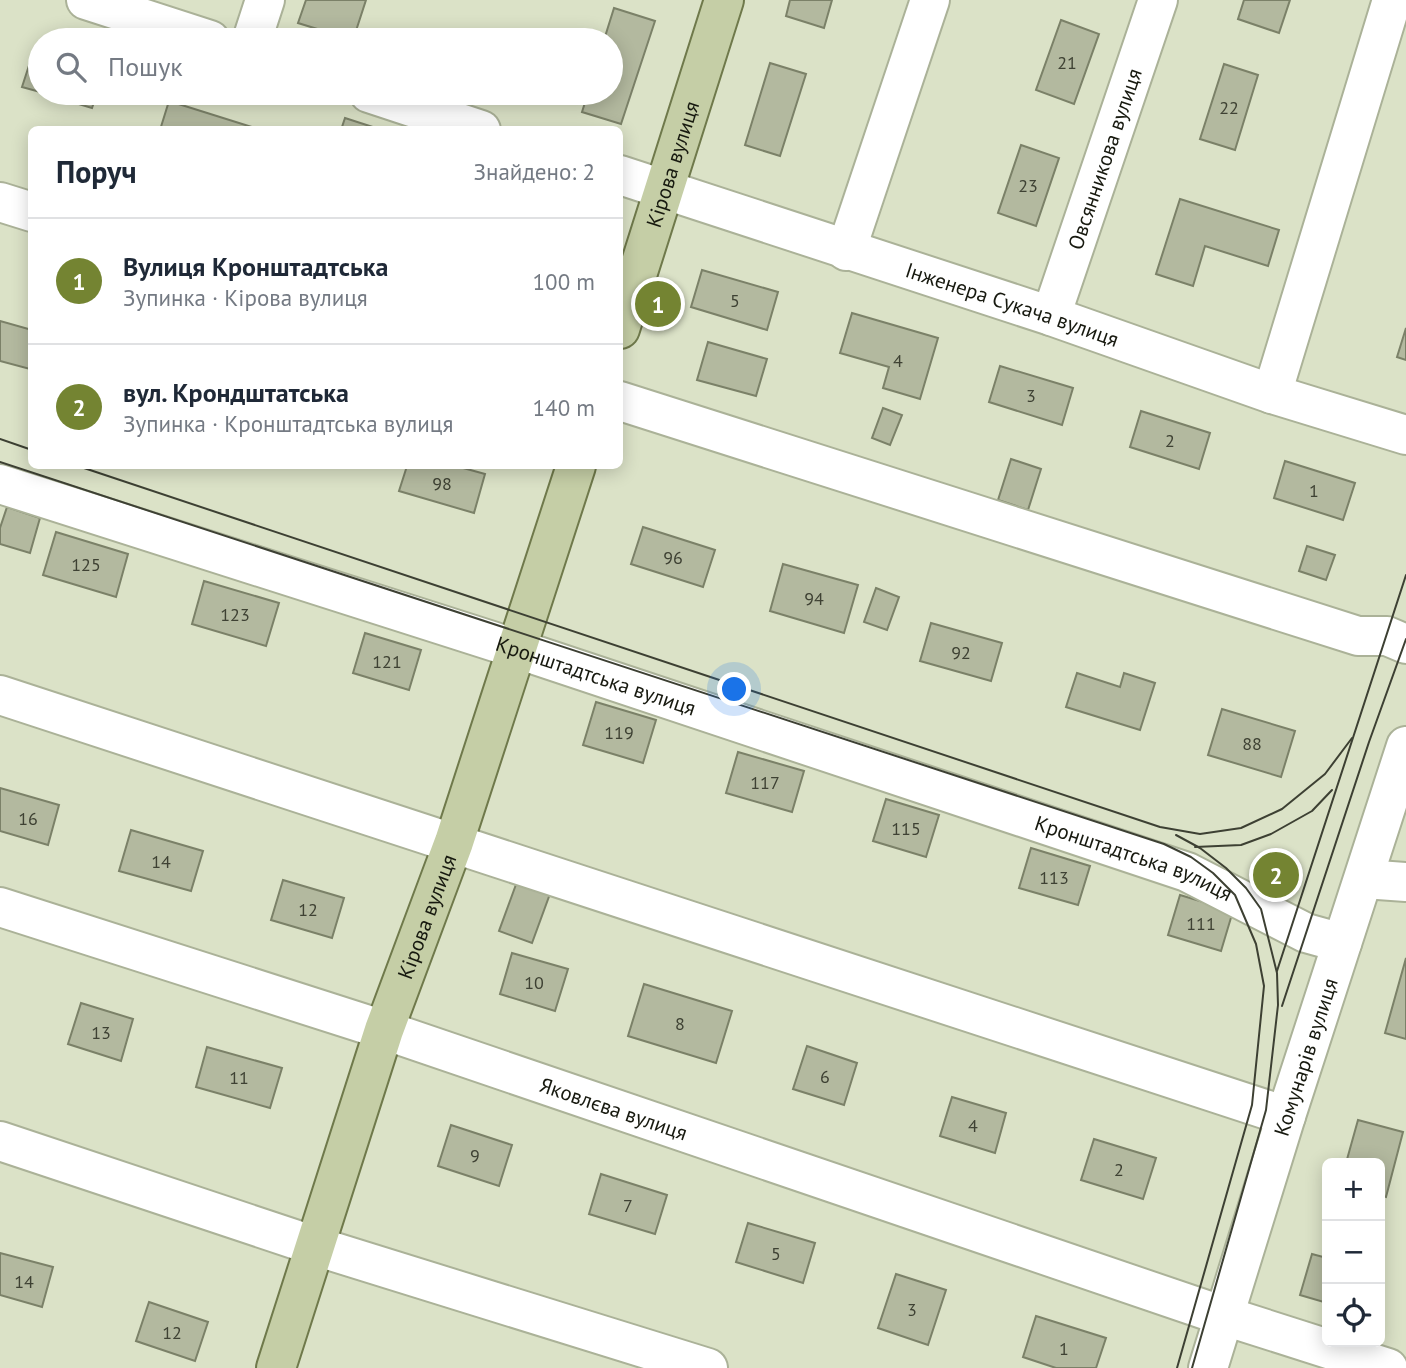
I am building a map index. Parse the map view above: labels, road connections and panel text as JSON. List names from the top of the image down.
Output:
{
  "streets": {
    "main road": ["Кірова вулиця"],
    "street": [
      "Овсянникова вулиця",
      "Інженера Сукача вулиця",
      "Кронштадтська вулиця",
      "Комунарів вулиця",
      "Яковлєва вулиця"
    ]
  },
  "crossings": [
    ["Овсянникова вулиця", "Інженера Сукача вулиця"],
    ["Кірова вулиця", "Інженера Сукача вулиця"],
    ["Кірова вулиця", "Кронштадтська вулиця"],
    ["Кірова вулиця", "Яковлєва вулиця"],
    ["Кронштадтська вулиця", "Комунарів вулиця"],
    ["Комунарів вулиця", "Яковлєва вулиця"]
  ],
  "house_numbers": [
    "21",
    "22",
    "23",
    "5",
    "4",
    "3",
    "2",
    "98",
    "1",
    "96",
    "125",
    "94",
    "123",
    "92",
    "121",
    "119",
    "88",
    "117",
    "16",
    "115",
    "14",
    "113",
    "12",
    "111",
    "10",
    "8",
    "13",
    "6",
    "11",
    "4",
    "9",
    "2",
    "7",
    "5",
    "14",
    "3",
    "12",
    "1"
  ],
  "page": {
    "search": "Пошук",
    "heading": ["Поруч", "Знайдено: 2"],
    "list": [
      {
        "mark": "1",
        "name": "Вулиця Кронштадтська",
        "note": "Зупинка · Кірова вулиця",
        "value": "100 m"
      },
      {
        "mark": "2",
        "name": "вул. Крондштатська",
        "note": "Зупинка · Кронштадтська вулиця",
        "value": "140 m"
      }
    ],
    "pins": ["1", "2"],
    "map_buttons": ["+", "−"]
  }
}
